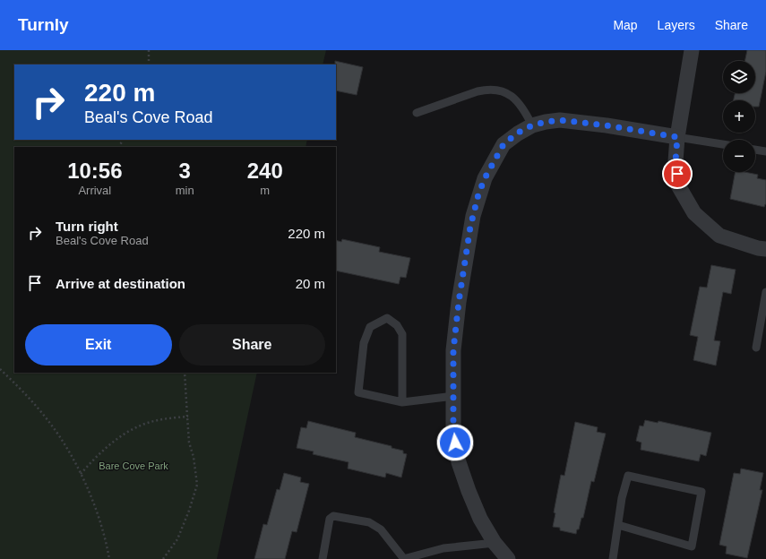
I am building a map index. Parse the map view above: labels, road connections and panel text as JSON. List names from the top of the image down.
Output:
{
  "parks": ["Bare Cove Park"],
  "page": {
    "header": "Turnly",
    "nav": ["Map", "Layers", "Share"],
    "map_buttons": ["+", "−"],
    "turn": ["220 m", "Beal's Cove Road"],
    "eta": [
      "10:56",
      "Arrival",
      "3",
      "min",
      "240",
      "m"
    ],
    "list": [
      {
        "name": "Turn right",
        "note": "Beal's Cove Road",
        "value": "220 m"
      },
      {
        "name": "Arrive at destination",
        "value": "20 m"
      }
    ],
    "buttons": ["Exit", "Share"]
  }
}
